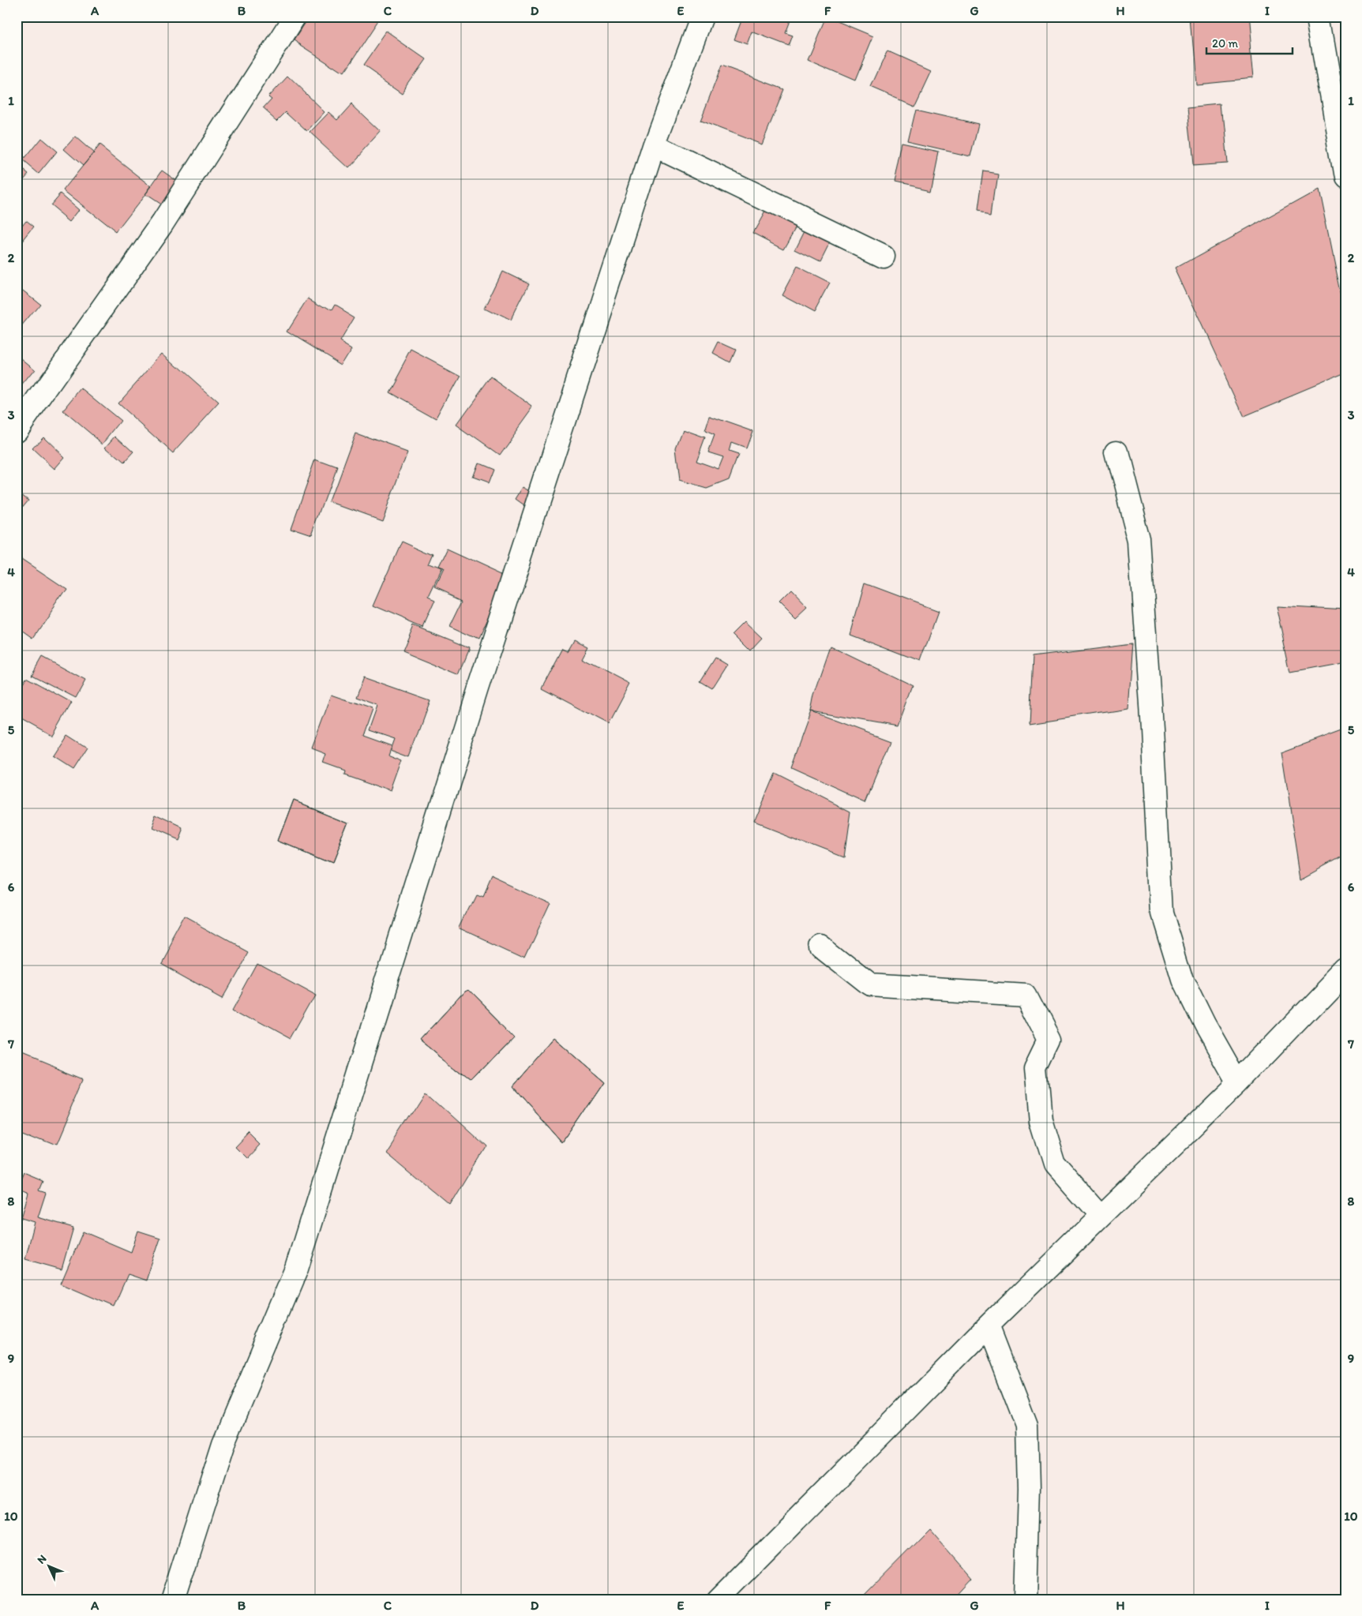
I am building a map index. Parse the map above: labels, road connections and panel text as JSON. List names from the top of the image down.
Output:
{
  "scale_bar": "20 m",
  "north": "top left",
  "grid": {
    "columns": [
      "A",
      "B",
      "C",
      "D",
      "E",
      "F",
      "G",
      "H",
      "I"
    ],
    "rows": [
      "1",
      "2",
      "3",
      "4",
      "5",
      "6",
      "7",
      "8",
      "9",
      "10"
    ]
  }
}
